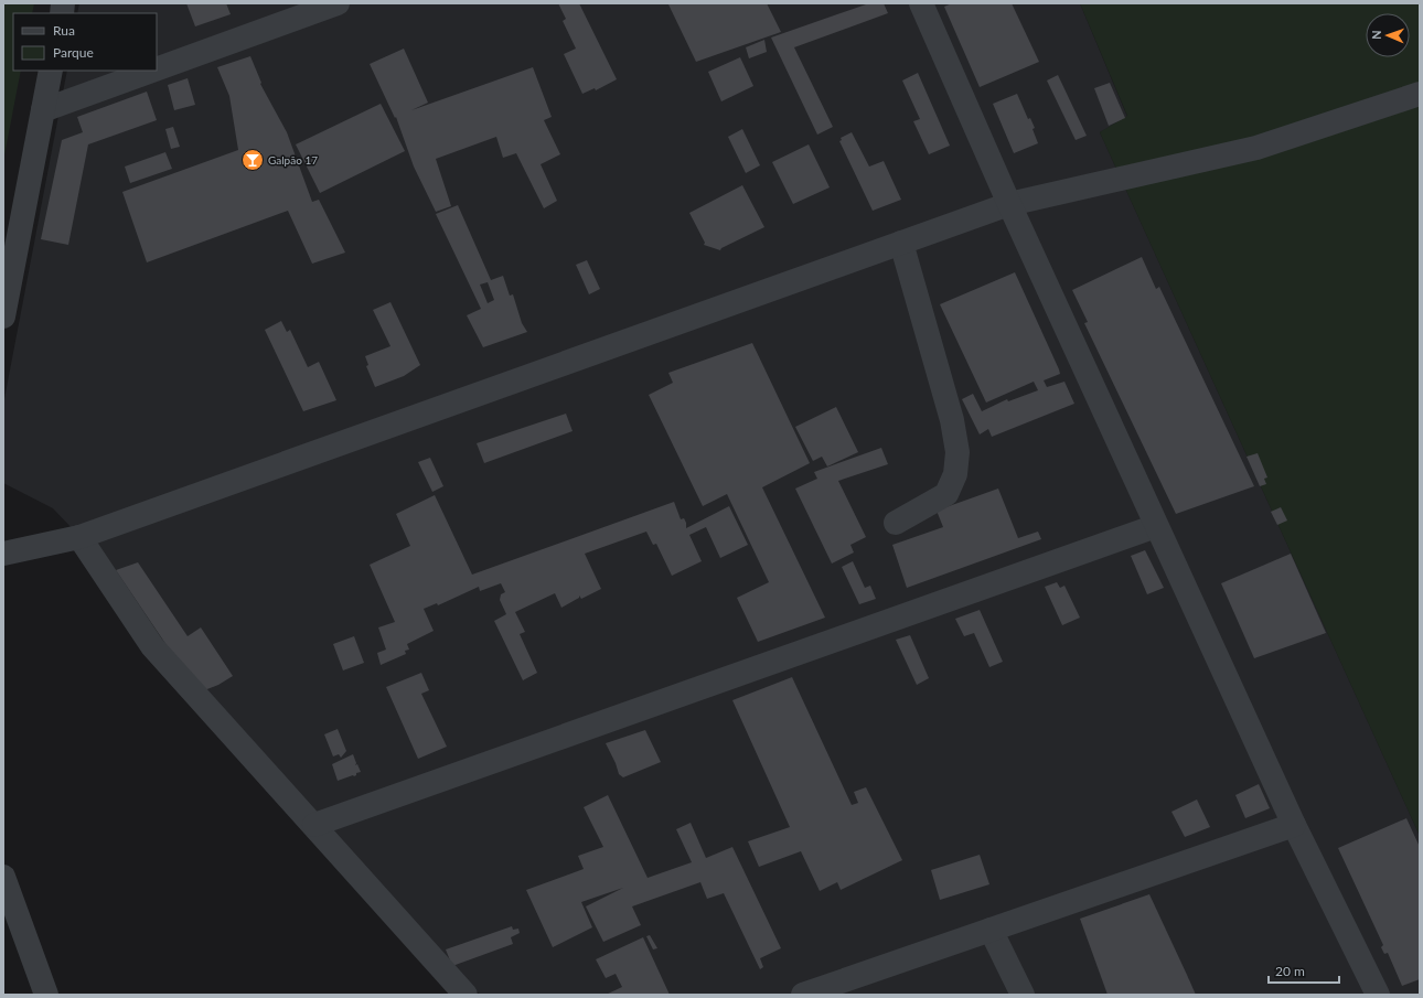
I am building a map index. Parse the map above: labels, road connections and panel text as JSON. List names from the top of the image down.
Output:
{
  "places": {
    "bar": ["Galpão 17"]
  },
  "legend": ["Rua", "Parque"],
  "scale_bar": "20 m",
  "north": "left"
}
